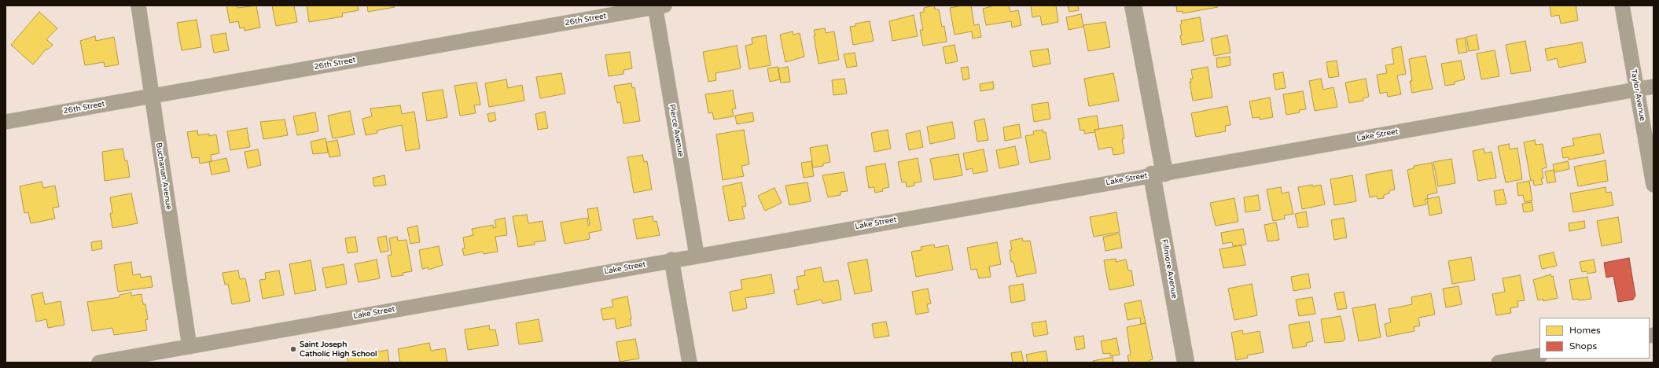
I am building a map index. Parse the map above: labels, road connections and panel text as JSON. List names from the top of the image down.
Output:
{
  "streets": {
    "street": [
      "26th Street",
      "Taylor Avenue",
      "Pierce Avenue",
      "Lake Street",
      "Buchanan Avenue",
      "Fillmore Avenue"
    ]
  },
  "crossings": [
    ["26th Street", "Pierce Avenue"],
    ["26th Street", "Buchanan Avenue"],
    ["Taylor Avenue", "Lake Street"],
    ["Pierce Avenue", "Lake Street"],
    ["Lake Street", "Buchanan Avenue"],
    ["Lake Street", "Fillmore Avenue"]
  ],
  "places": ["Saint Joseph Catholic High School"],
  "legend": ["Homes", "Shops"]
}
